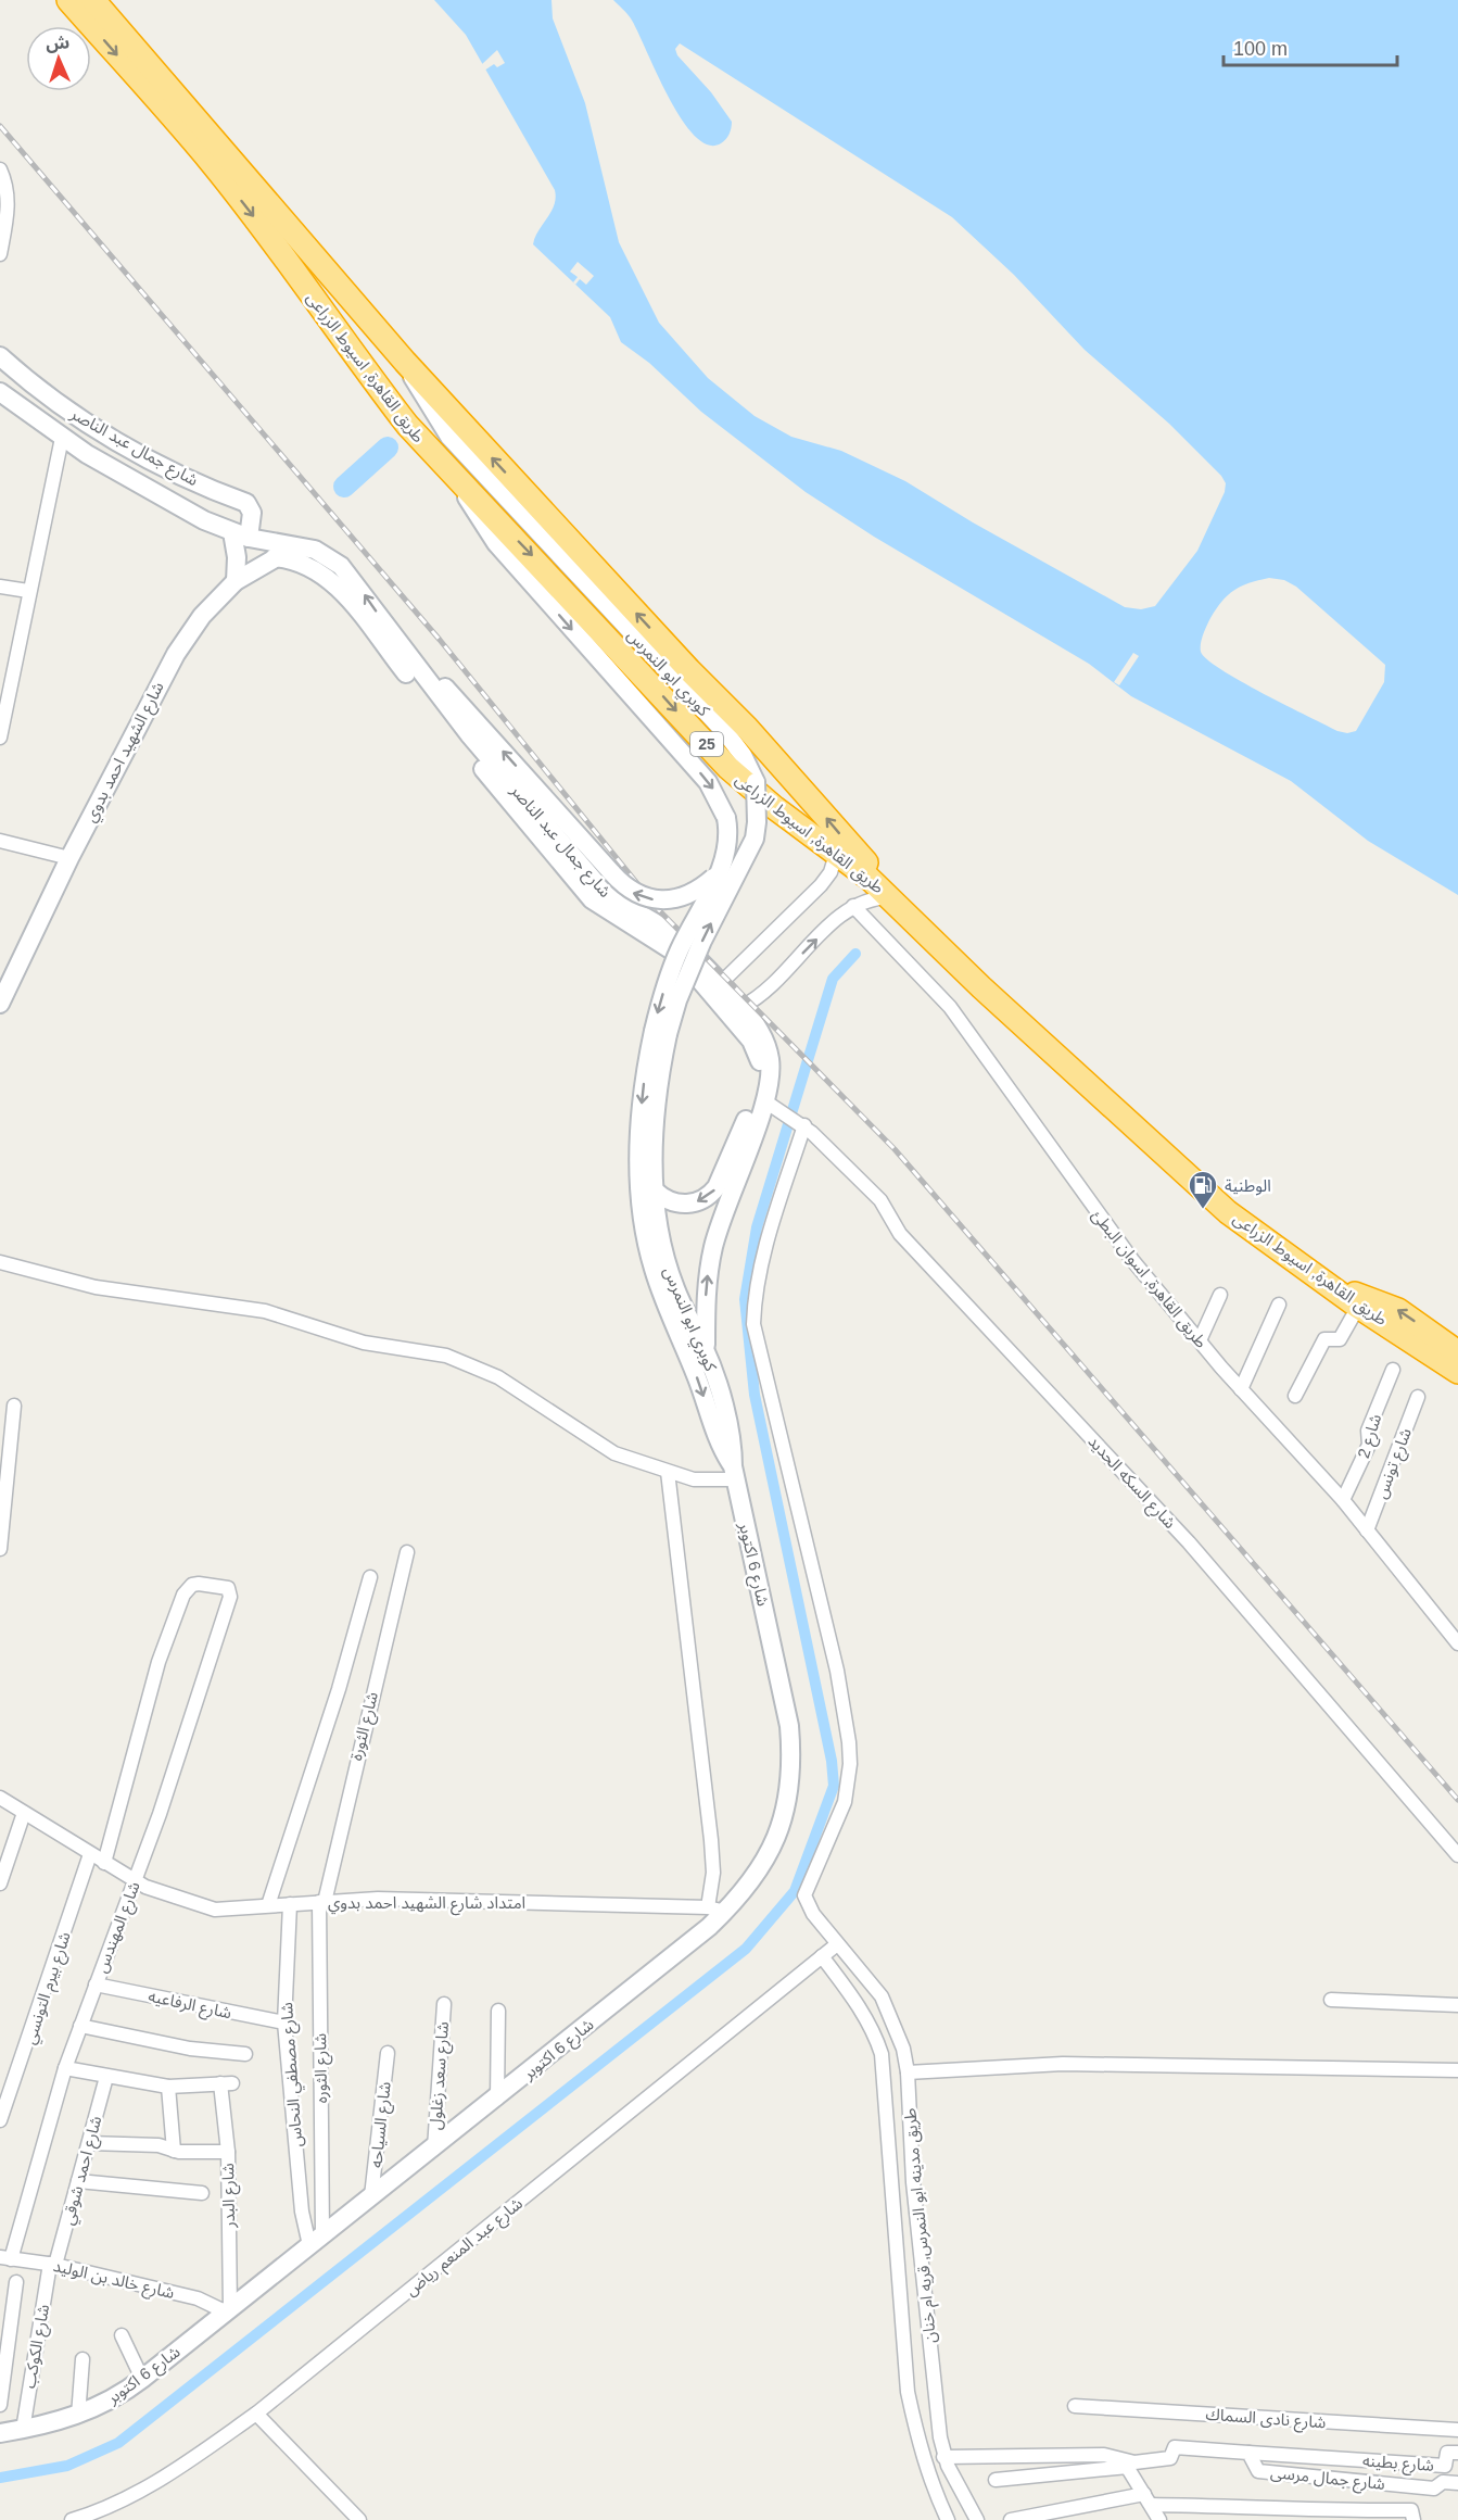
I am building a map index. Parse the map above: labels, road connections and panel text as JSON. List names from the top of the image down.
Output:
{
  "streets": {
    "highway": ["طريق القاهرة, اسيوط الزراعى", "25"],
    "main road": [
      "شارع جمال عبد الناصر",
      "كوبري ابو النمرس",
      "شارع الشهيد احمد بدوي",
      "شارع 6 اكتوبر"
    ],
    "street": [
      "طريق القاهرة, اسوان البطئ",
      "شارع 2",
      "شارع تونس",
      "شارع السكه الحديد",
      "شارع الثورة",
      "امتداد شارع الشهيد احمد بدوي",
      "شارع المهندس",
      "شارع بيرم التونسي",
      "شارع الرفاعيه",
      "شارع الثوره",
      "شارع مصطفي النحاس",
      "شارع سعد زغلول",
      "شارع السياحه",
      "شارع احمد شوقي",
      "شارع البدر",
      "طريق مدينه ابو النمرس, قريه ام خنان",
      "شارع عبد المنعم رياض",
      "شارع خالد بن الوليد",
      "شارع الكوكب",
      "شارع نادى السماك",
      "شارع بطينه",
      "شارع جمال مرسى"
    ]
  },
  "crossings": [
    ["طريق القاهرة, اسيوط الزراعى", "كوبري ابو النمرس"],
    ["شارع جمال عبد الناصر", "كوبري ابو النمرس"],
    ["شارع جمال عبد الناصر", "شارع الشهيد احمد بدوي"],
    ["شارع جمال عبد الناصر", "شارع السكه الحديد"],
    ["كوبري ابو النمرس", "شارع 6 اكتوبر"],
    ["طريق القاهرة, اسوان البطئ", "شارع 2"],
    ["طريق القاهرة, اسوان البطئ", "شارع تونس"],
    ["شارع السكه الحديد", "طريق مدينه ابو النمرس, قريه ام خنان"],
    ["شارع 6 اكتوبر", "امتداد شارع الشهيد احمد بدوي"],
    ["شارع 6 اكتوبر", "شارع الثوره"],
    ["شارع 6 اكتوبر", "شارع مصطفي النحاس"],
    ["شارع 6 اكتوبر", "شارع سعد زغلول"],
    ["شارع 6 اكتوبر", "شارع السياحه"],
    ["شارع 6 اكتوبر", "شارع البدر"],
    ["شارع 6 اكتوبر", "شارع خالد بن الوليد"],
    ["شارع 6 اكتوبر", "شارع الكوكب"],
    ["شارع الثورة", "امتداد شارع الشهيد احمد بدوي"],
    ["شارع الثورة", "شارع الثوره"],
    ["امتداد شارع الشهيد احمد بدوي", "شارع المهندس"],
    ["امتداد شارع الشهيد احمد بدوي", "شارع بيرم التونسي"],
    ["امتداد شارع الشهيد احمد بدوي", "شارع الثوره"],
    ["امتداد شارع الشهيد احمد بدوي", "شارع مصطفي النحاس"],
    ["شارع المهندس", "شارع الرفاعيه"],
    ["شارع المهندس", "شارع خالد بن الوليد"],
    ["شارع الرفاعيه", "شارع مصطفي النحاس"],
    ["شارع الثوره", "شارع مصطفي النحاس"],
    ["شارع احمد شوقي", "شارع خالد بن الوليد"],
    ["شارع احمد شوقي", "شارع الكوكب"],
    ["شارع البدر", "شارع خالد بن الوليد"],
    ["طريق مدينه ابو النمرس, قريه ام خنان", "شارع عبد المنعم رياض"],
    ["شارع خالد بن الوليد", "شارع الكوكب"],
    ["شارع بطينه", "شارع جمال مرسى"]
  ],
  "places": {
    "fuel station": ["الوطنية"]
  },
  "scale_bar": "100 m",
  "north": "top"
}
